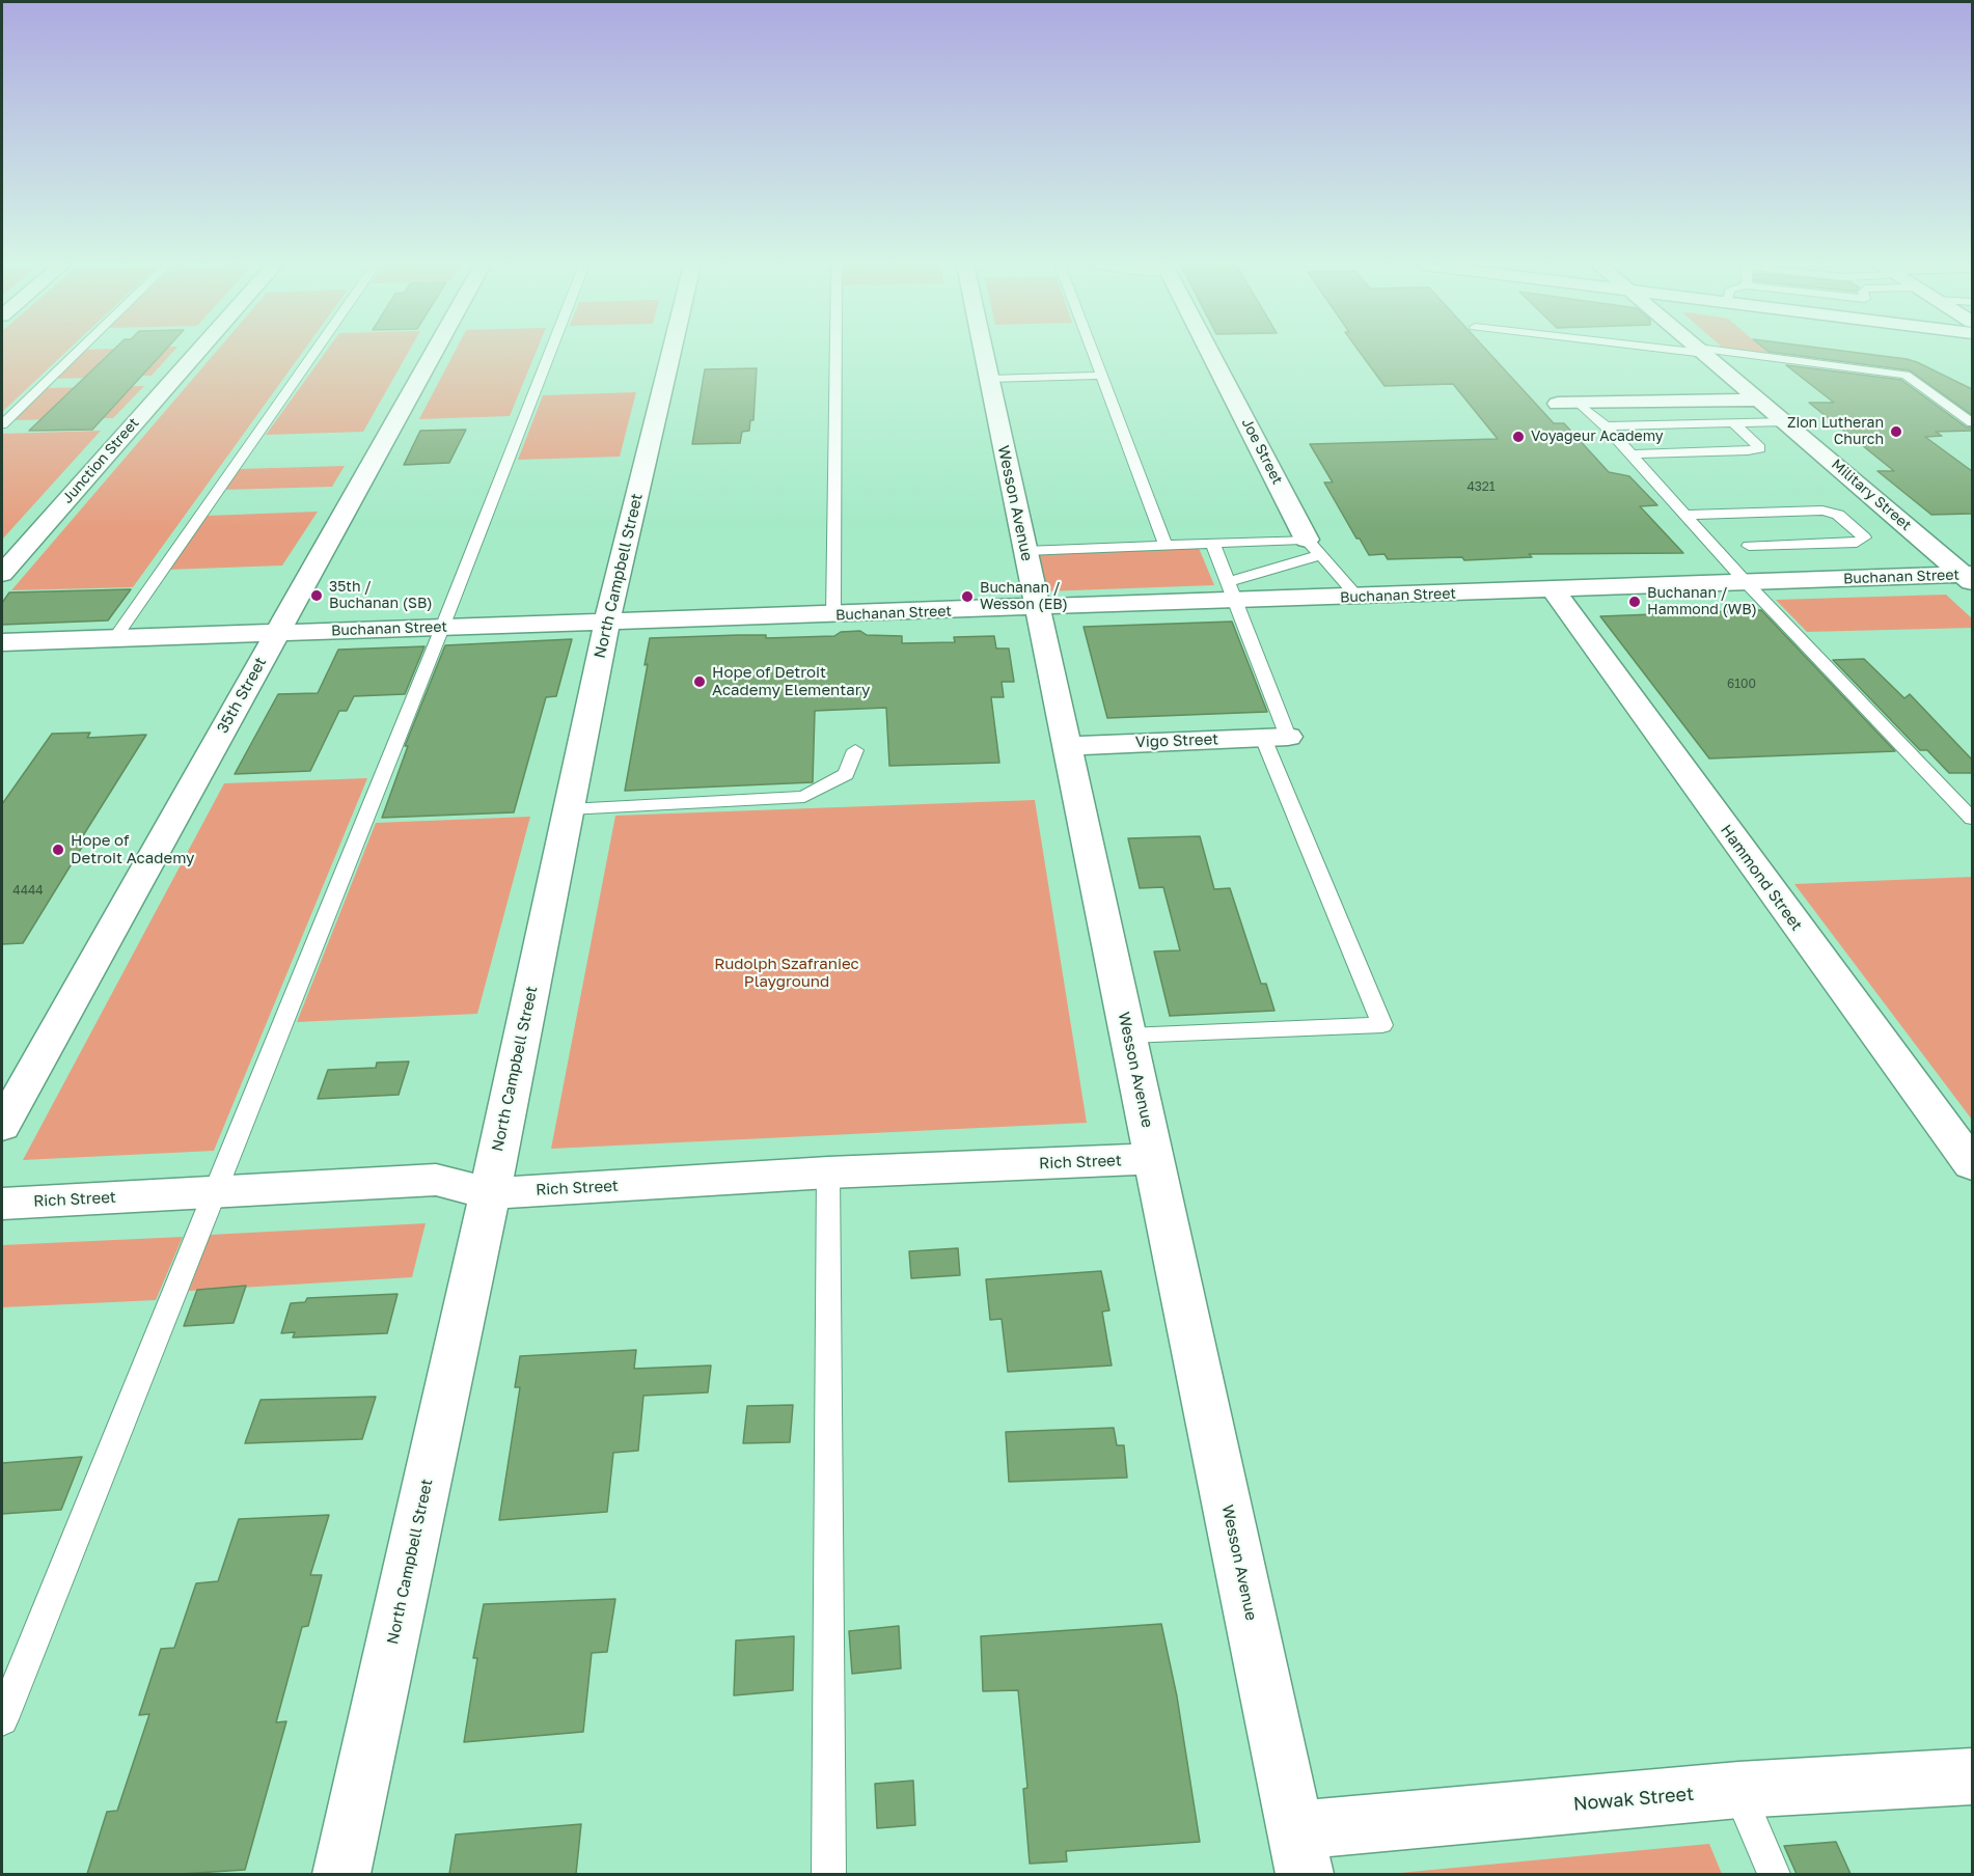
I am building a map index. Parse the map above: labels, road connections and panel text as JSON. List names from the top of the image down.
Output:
{
  "streets": {
    "street": [
      "Joe Street",
      "Junction Street",
      "Military Street",
      "Wesson Avenue",
      "North Campbell Street",
      "Buchanan Street",
      "35th Street",
      "Vigo Street",
      "Hammond Street",
      "Rich Street",
      "Nowak Street"
    ]
  },
  "crossings": [
    ["Military Street", "Buchanan Street"],
    ["Wesson Avenue", "Buchanan Street"],
    ["Wesson Avenue", "Vigo Street"],
    ["Wesson Avenue", "Rich Street"],
    ["Wesson Avenue", "Nowak Street"],
    ["North Campbell Street", "Buchanan Street"],
    ["North Campbell Street", "Rich Street"],
    ["Buchanan Street", "35th Street"],
    ["Buchanan Street", "Hammond Street"]
  ],
  "parks": ["Rudolph Szafraniec Playground"],
  "places": [
    "Zion Lutheran Church",
    "Voyageur Academy",
    "35th / Buchanan (SB)",
    "Buchanan / Wesson (EB)",
    "Buchanan / Hammond (WB)",
    "Hope of Detroit Academy Elementary",
    "Hope of Detroit Academy"
  ],
  "house_numbers": ["4321", "6100", "4444"]
}
